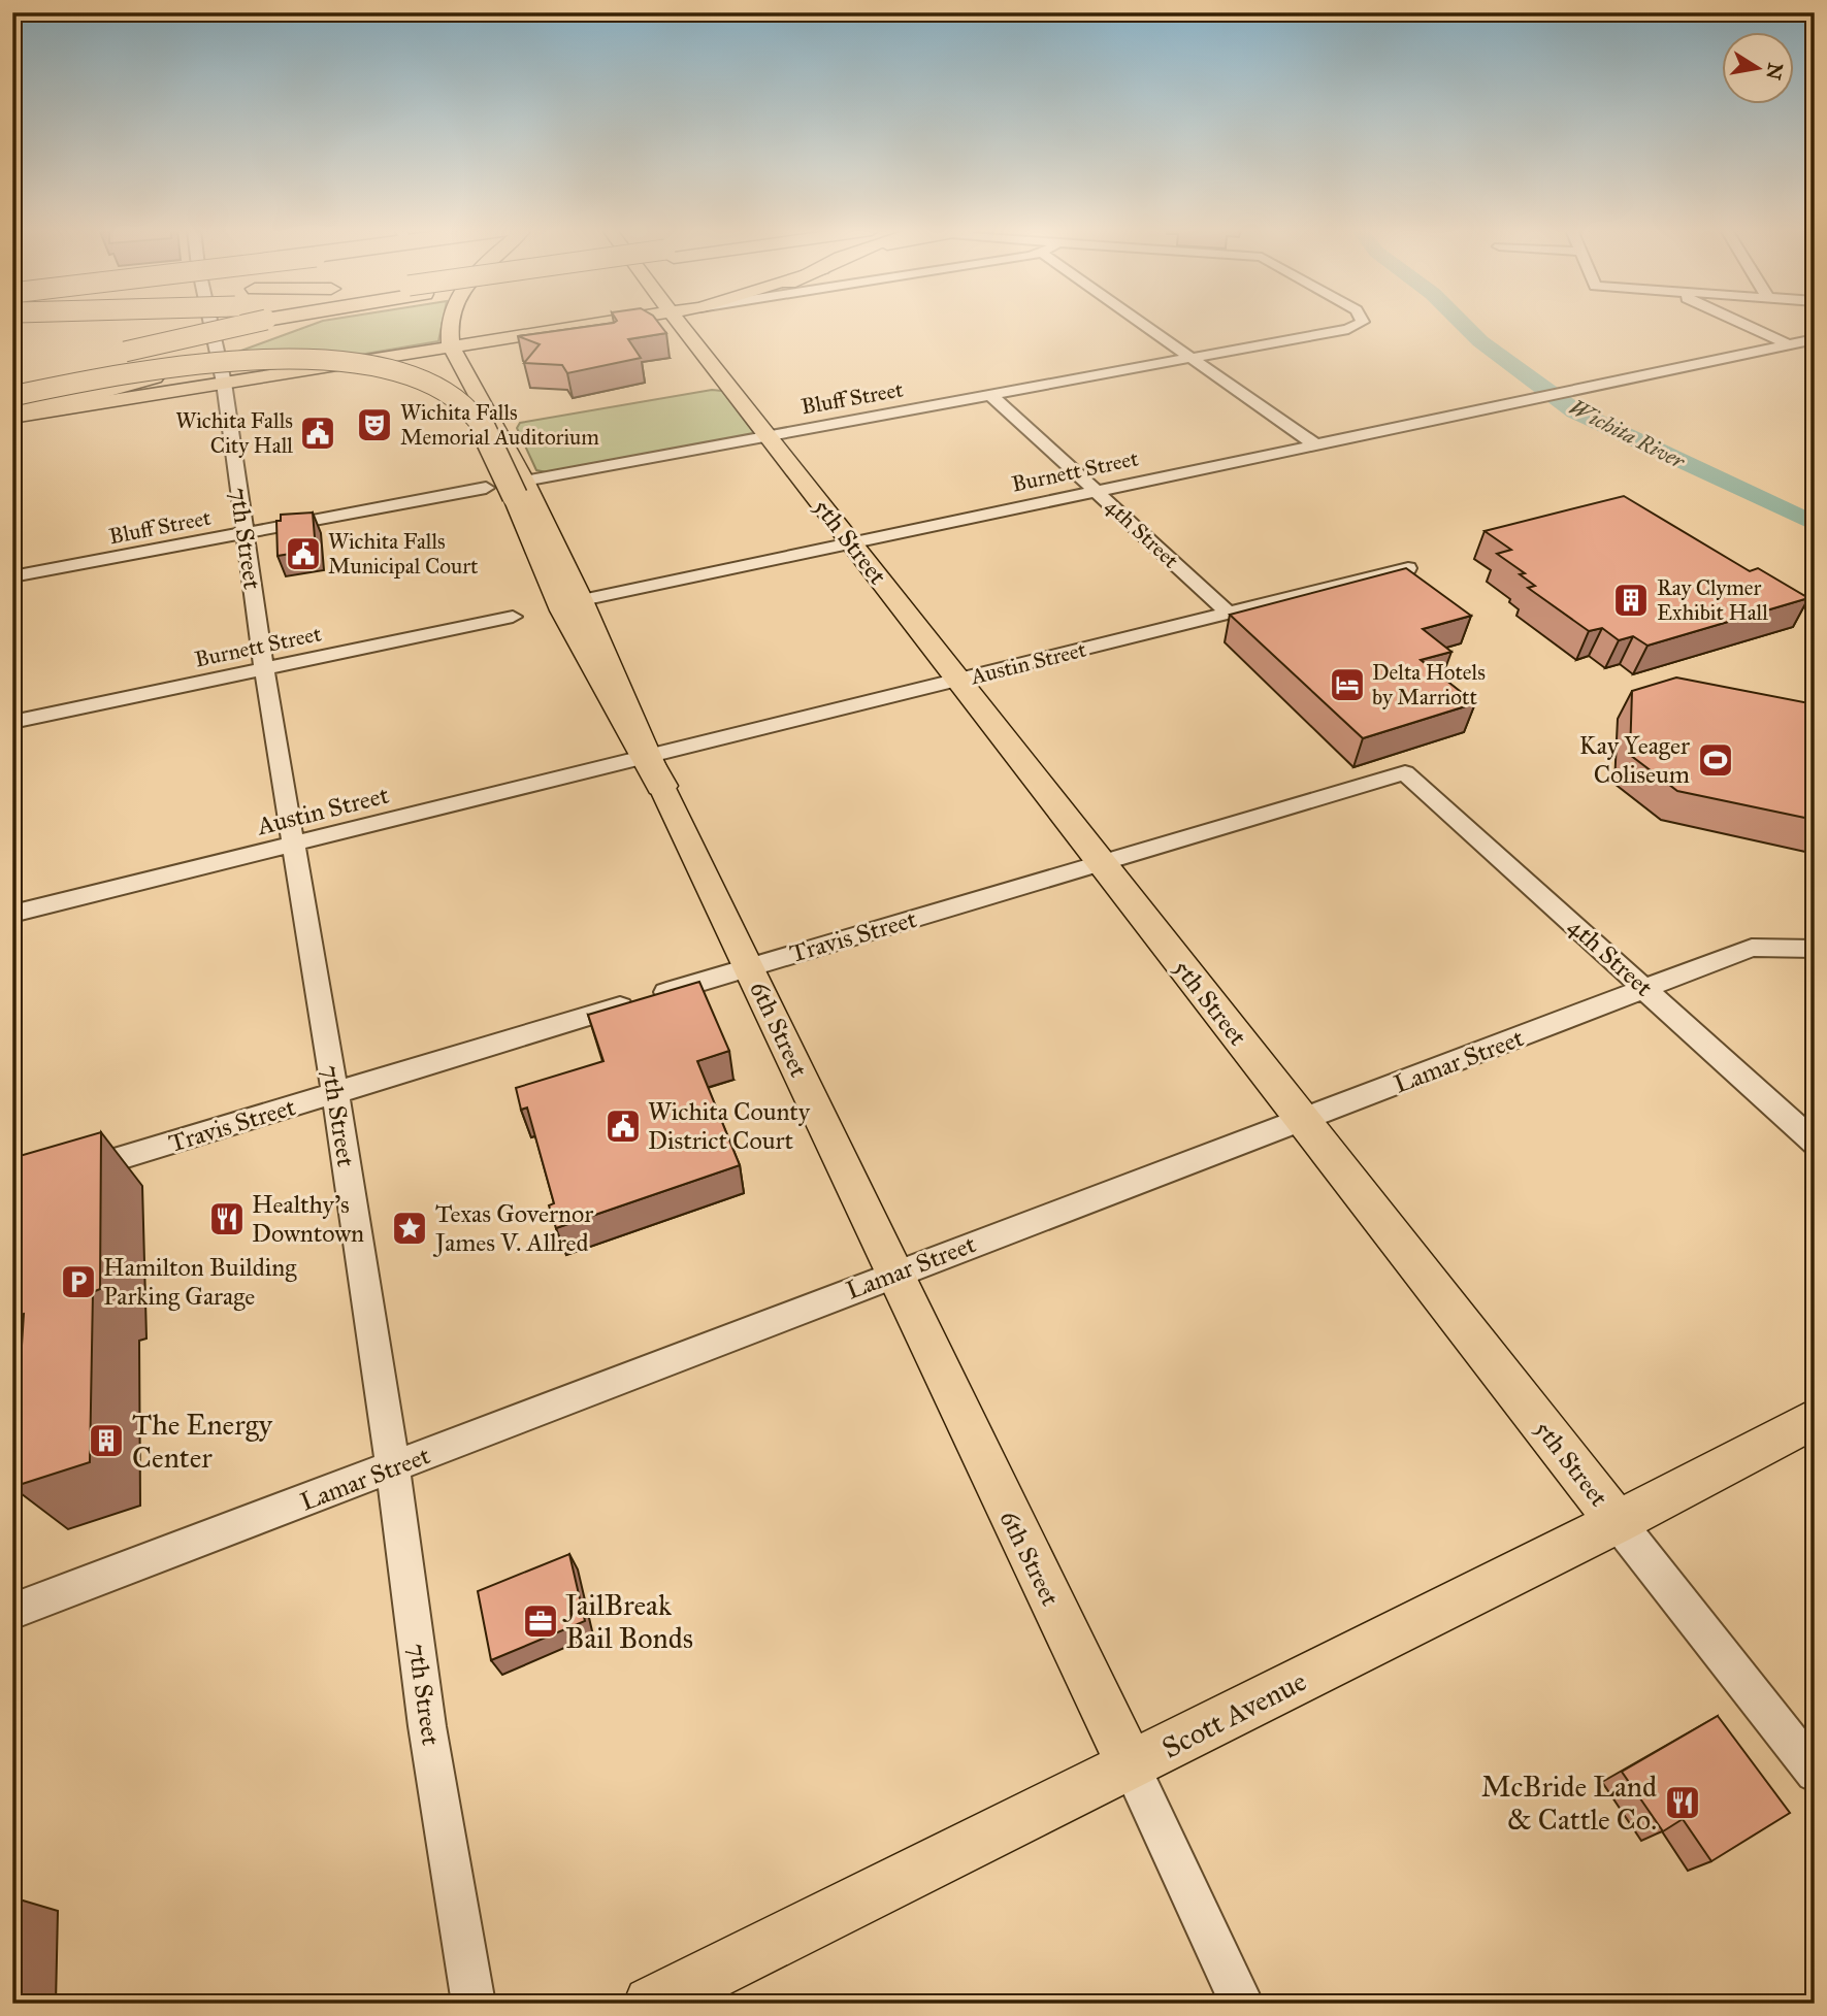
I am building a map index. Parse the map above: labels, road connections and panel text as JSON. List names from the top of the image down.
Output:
{
  "streets": {
    "main road": ["5th Street", "6th Street", "Scott Avenue"],
    "street": [
      "Bluff Street",
      "Burnett Street",
      "4th Street",
      "7th Street",
      "Austin Street",
      "Travis Street",
      "Lamar Street"
    ]
  },
  "crossings": [
    ["Bluff Street", "4th Street"],
    ["Bluff Street", "7th Street"],
    ["Bluff Street", "5th Street"],
    ["Burnett Street", "4th Street"],
    ["Burnett Street", "7th Street"],
    ["Burnett Street", "5th Street"],
    ["4th Street", "Austin Street"],
    ["4th Street", "Travis Street"],
    ["4th Street", "Lamar Street"],
    ["7th Street", "Austin Street"],
    ["7th Street", "Travis Street"],
    ["7th Street", "Lamar Street"],
    ["5th Street", "Austin Street"],
    ["5th Street", "Travis Street"],
    ["5th Street", "Lamar Street"],
    ["5th Street", "Scott Avenue"],
    ["Travis Street", "6th Street"],
    ["6th Street", "Lamar Street"],
    ["6th Street", "Scott Avenue"]
  ],
  "water": ["Wichita River"],
  "places": {
    "theatre": ["Wichita Falls Memorial Auditorium"],
    "public building": ["Wichita Falls City Hall", "Wichita Falls Municipal Court", "Wichita County District Court"],
    "building": ["Ray Clymer Exhibit Hall", "The Energy Center"],
    "hotel": ["Delta Hotels by Marriott"],
    "sports": ["Kay Yeager Coliseum"],
    "restaurant": ["Healthy's Downtown", "McBride Land & Cattle Co."],
    "place": ["Texas Governor James V. Allred"],
    "parking": ["Hamilton Building Parking Garage"],
    "office": ["JailBreak Bail Bonds"]
  },
  "north": "right"
}
